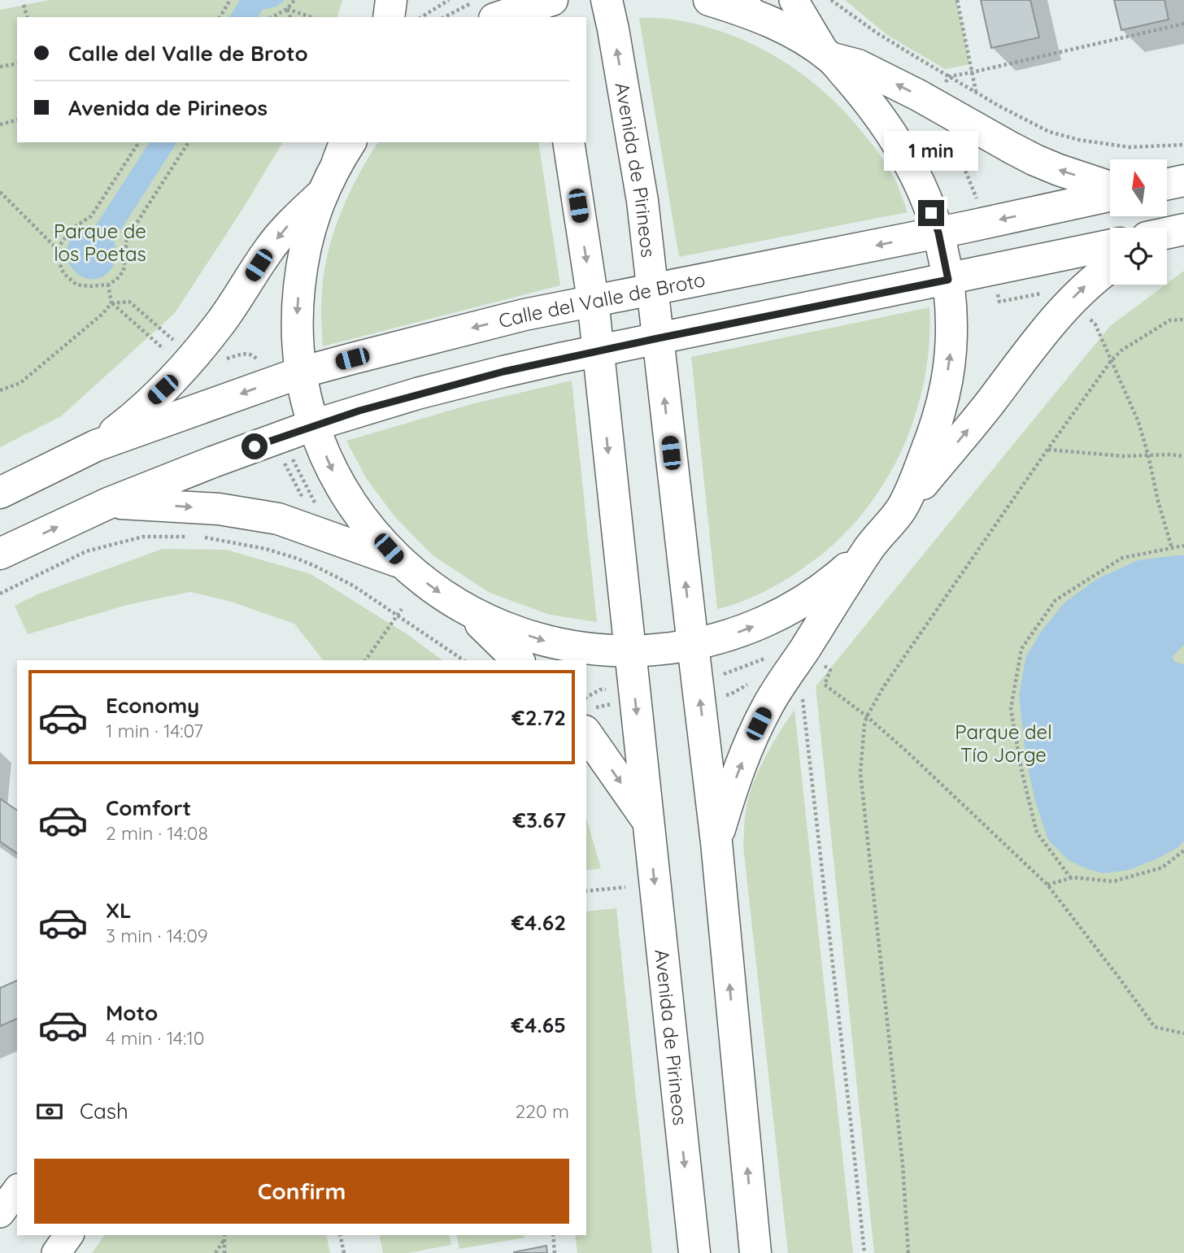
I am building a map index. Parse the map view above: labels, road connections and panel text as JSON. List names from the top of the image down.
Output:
{
  "streets": {
    "main road": ["Avenida de Pirineos", "Calle del Valle de Broto"]
  },
  "crossings": [
    ["Avenida de Pirineos", "Calle del Valle de Broto"]
  ],
  "parks": ["Parque de los Poetas", "Parque del Tío Jorge"],
  "north": "top",
  "page": {
    "banner": ["Calle del Valle de Broto", "Avenida de Pirineos"],
    "bubble": "1 min",
    "list": [
      {
        "name": "Economy",
        "note": "1 min · 14:07",
        "value": "€2.72"
      },
      {
        "name": "Comfort",
        "note": "2 min · 14:08",
        "value": "€3.67"
      },
      {
        "name": "XL",
        "note": "3 min · 14:09",
        "value": "€4.62"
      },
      {
        "name": "Moto",
        "note": "4 min · 14:10",
        "value": "€4.65"
      }
    ],
    "pay": ["Cash", "220 m"],
    "buttons": "Confirm"
  }
}
